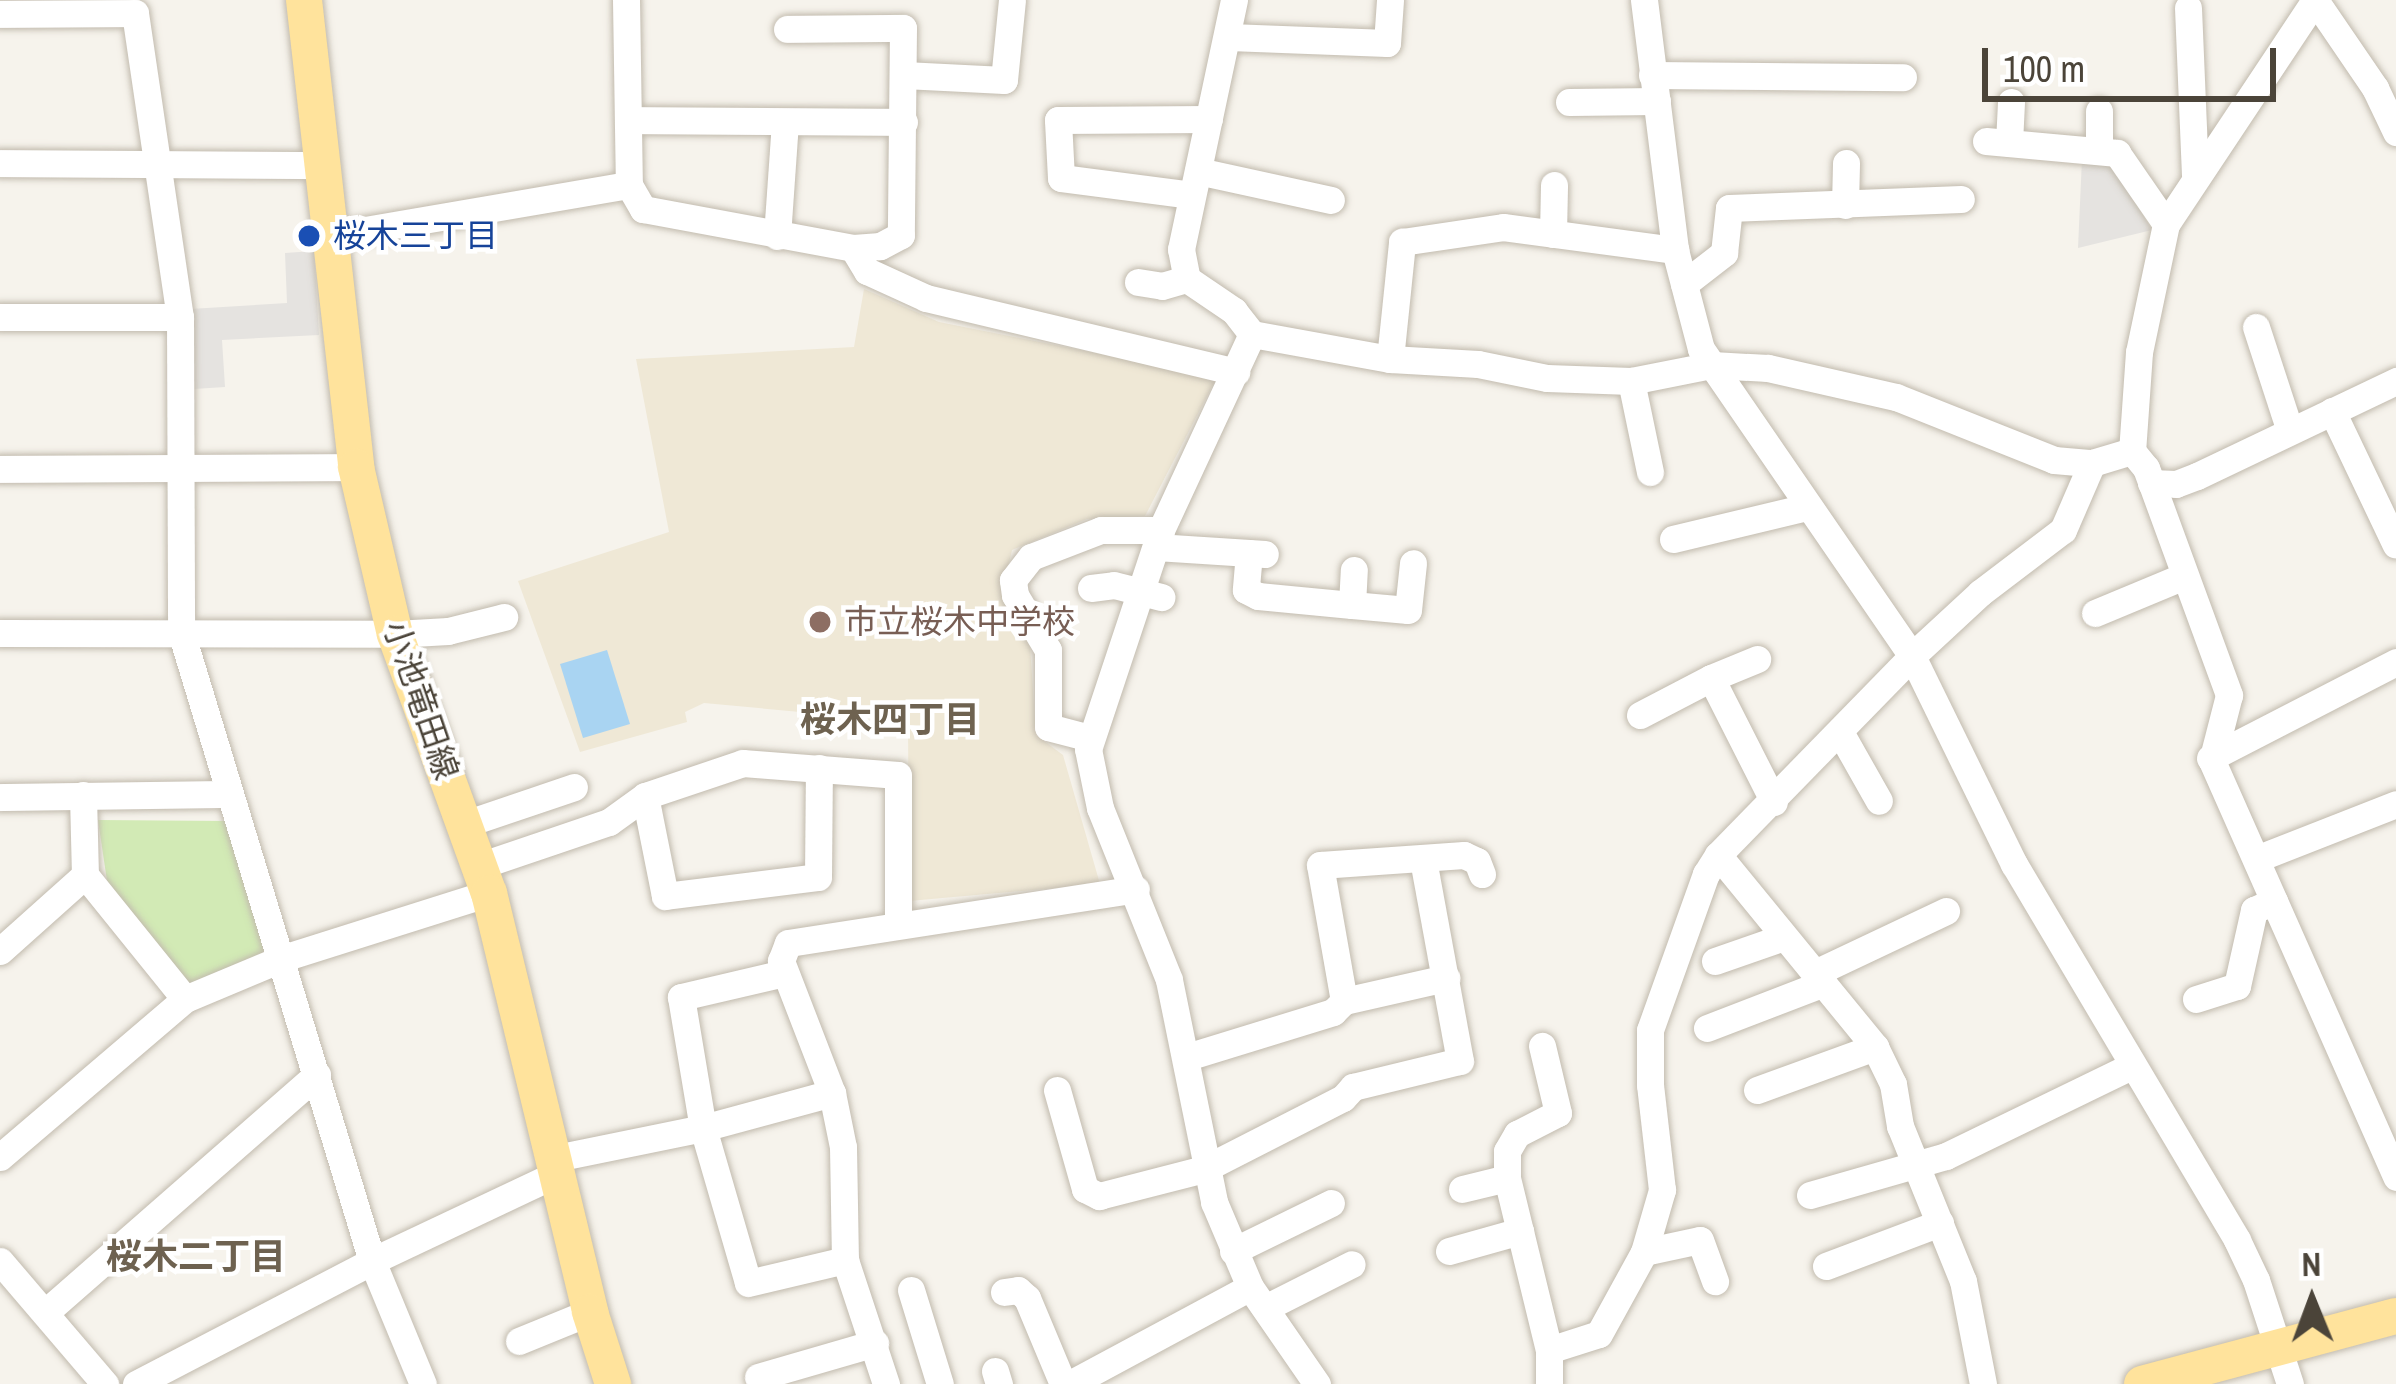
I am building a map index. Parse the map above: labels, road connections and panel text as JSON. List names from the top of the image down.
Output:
{
  "streets": {
    "main road": ["小池竜田線"]
  },
  "districts": ["桜木四丁目", "桜木二丁目"],
  "places": ["桜木三丁目", "市立桜木中学校"],
  "scale_bar": "100 m",
  "north": "top"
}
